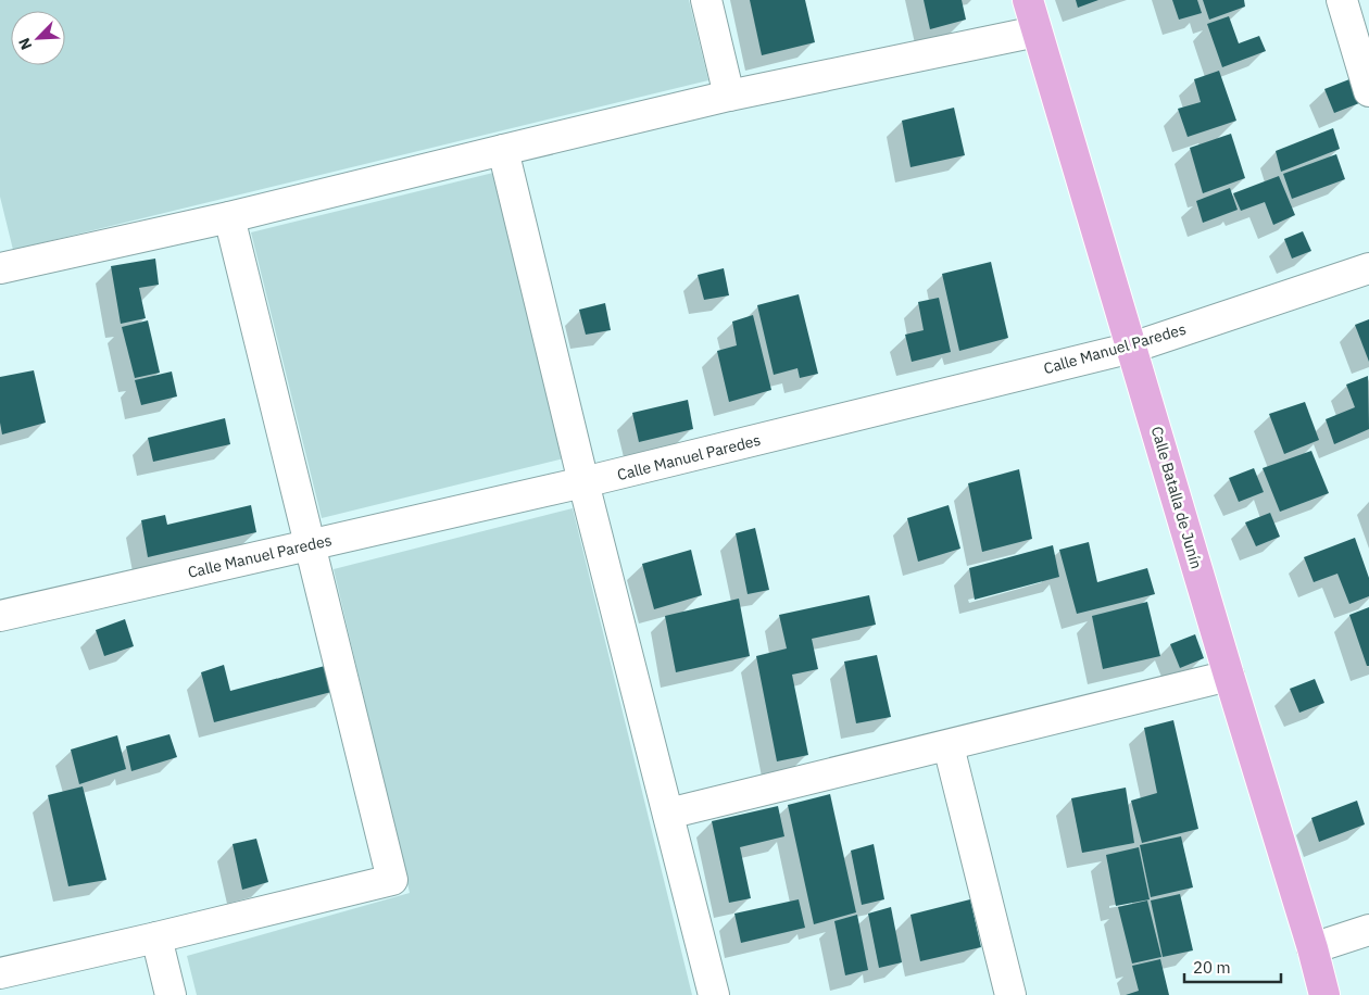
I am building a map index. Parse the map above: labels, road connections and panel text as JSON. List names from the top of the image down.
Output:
{
  "streets": {
    "main road": ["Calle Batalla de Junín"],
    "street": ["Calle Manuel Paredes"]
  },
  "crossings": [
    ["Calle Manuel Paredes", "Calle Batalla de Junín"]
  ],
  "scale_bar": "20 m",
  "north": "bottom left"
}
